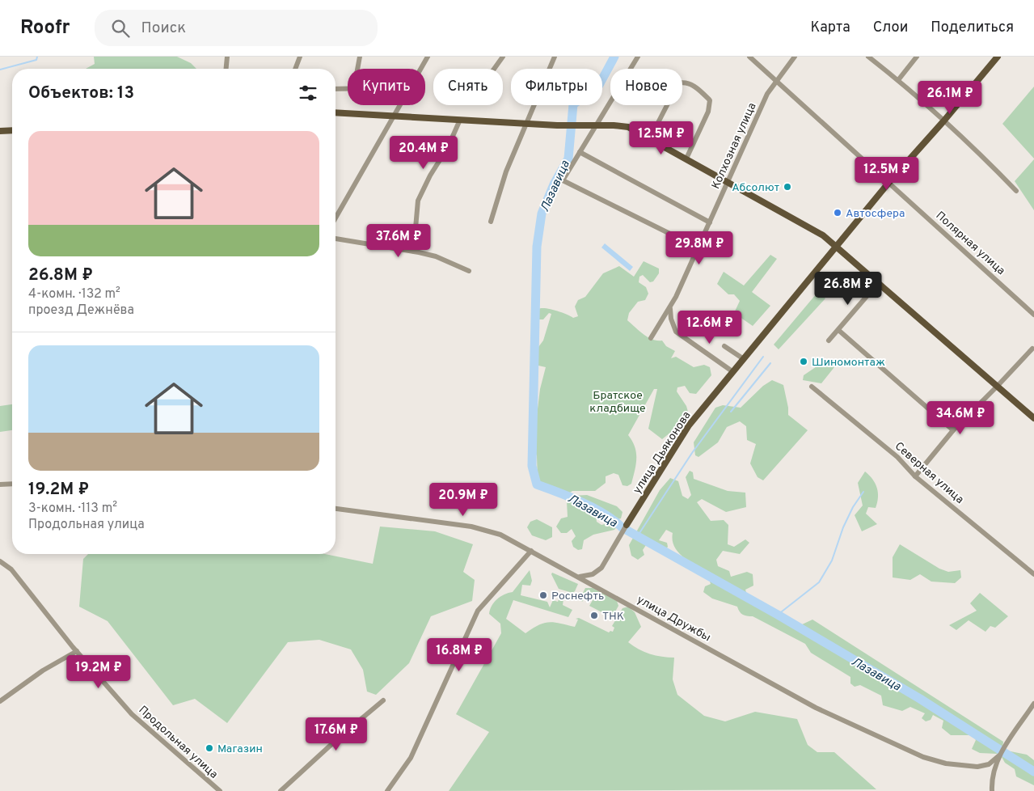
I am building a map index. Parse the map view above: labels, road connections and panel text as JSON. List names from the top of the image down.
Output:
{
  "streets": {
    "main road": ["улица Дьяконова"],
    "street": [
      "Колхозная улица",
      "Полярная улица",
      "Северная улица",
      "улица Дружбы",
      "Продольная улица"
    ]
  },
  "crossings": [
    ["Колхозная улица", "Полярная улица"],
    ["Полярная улица", "улица Дьяконова"],
    ["улица Дьяконова", "улица Дружбы"]
  ],
  "water": ["Лазавица"],
  "parks": ["Братское кладбище"],
  "places": [
    "Абсолют",
    "Автосфера",
    "Шиномонтаж",
    "Роснефть",
    "ТНК",
    "Магазин"
  ],
  "page": {
    "header": "Roofr",
    "search": "Поиск",
    "nav": ["Карта", "Слои", "Поделиться"],
    "chip": [
      "Купить",
      "Снять",
      "Фильтры",
      "Новое"
    ],
    "heading": "Объектов: 13",
    "price": [
      "26.1M ₽",
      "12.5M ₽",
      "20.4M ₽",
      "12.5M ₽",
      "37.6M ₽",
      "29.8M ₽",
      "26.8M ₽",
      "12.6M ₽",
      "34.6M ₽",
      "20.9M ₽",
      "16.8M ₽",
      "19.2M ₽",
      "17.6M ₽"
    ],
    "list": [
      {
        "name": "26.8M ₽",
        "note": "4-комн. · 132 m² · проезд Дежнёва"
      },
      {
        "name": "19.2M ₽",
        "note": "3-комн. · 113 m² · Продольная улица"
      }
    ]
  }
}
